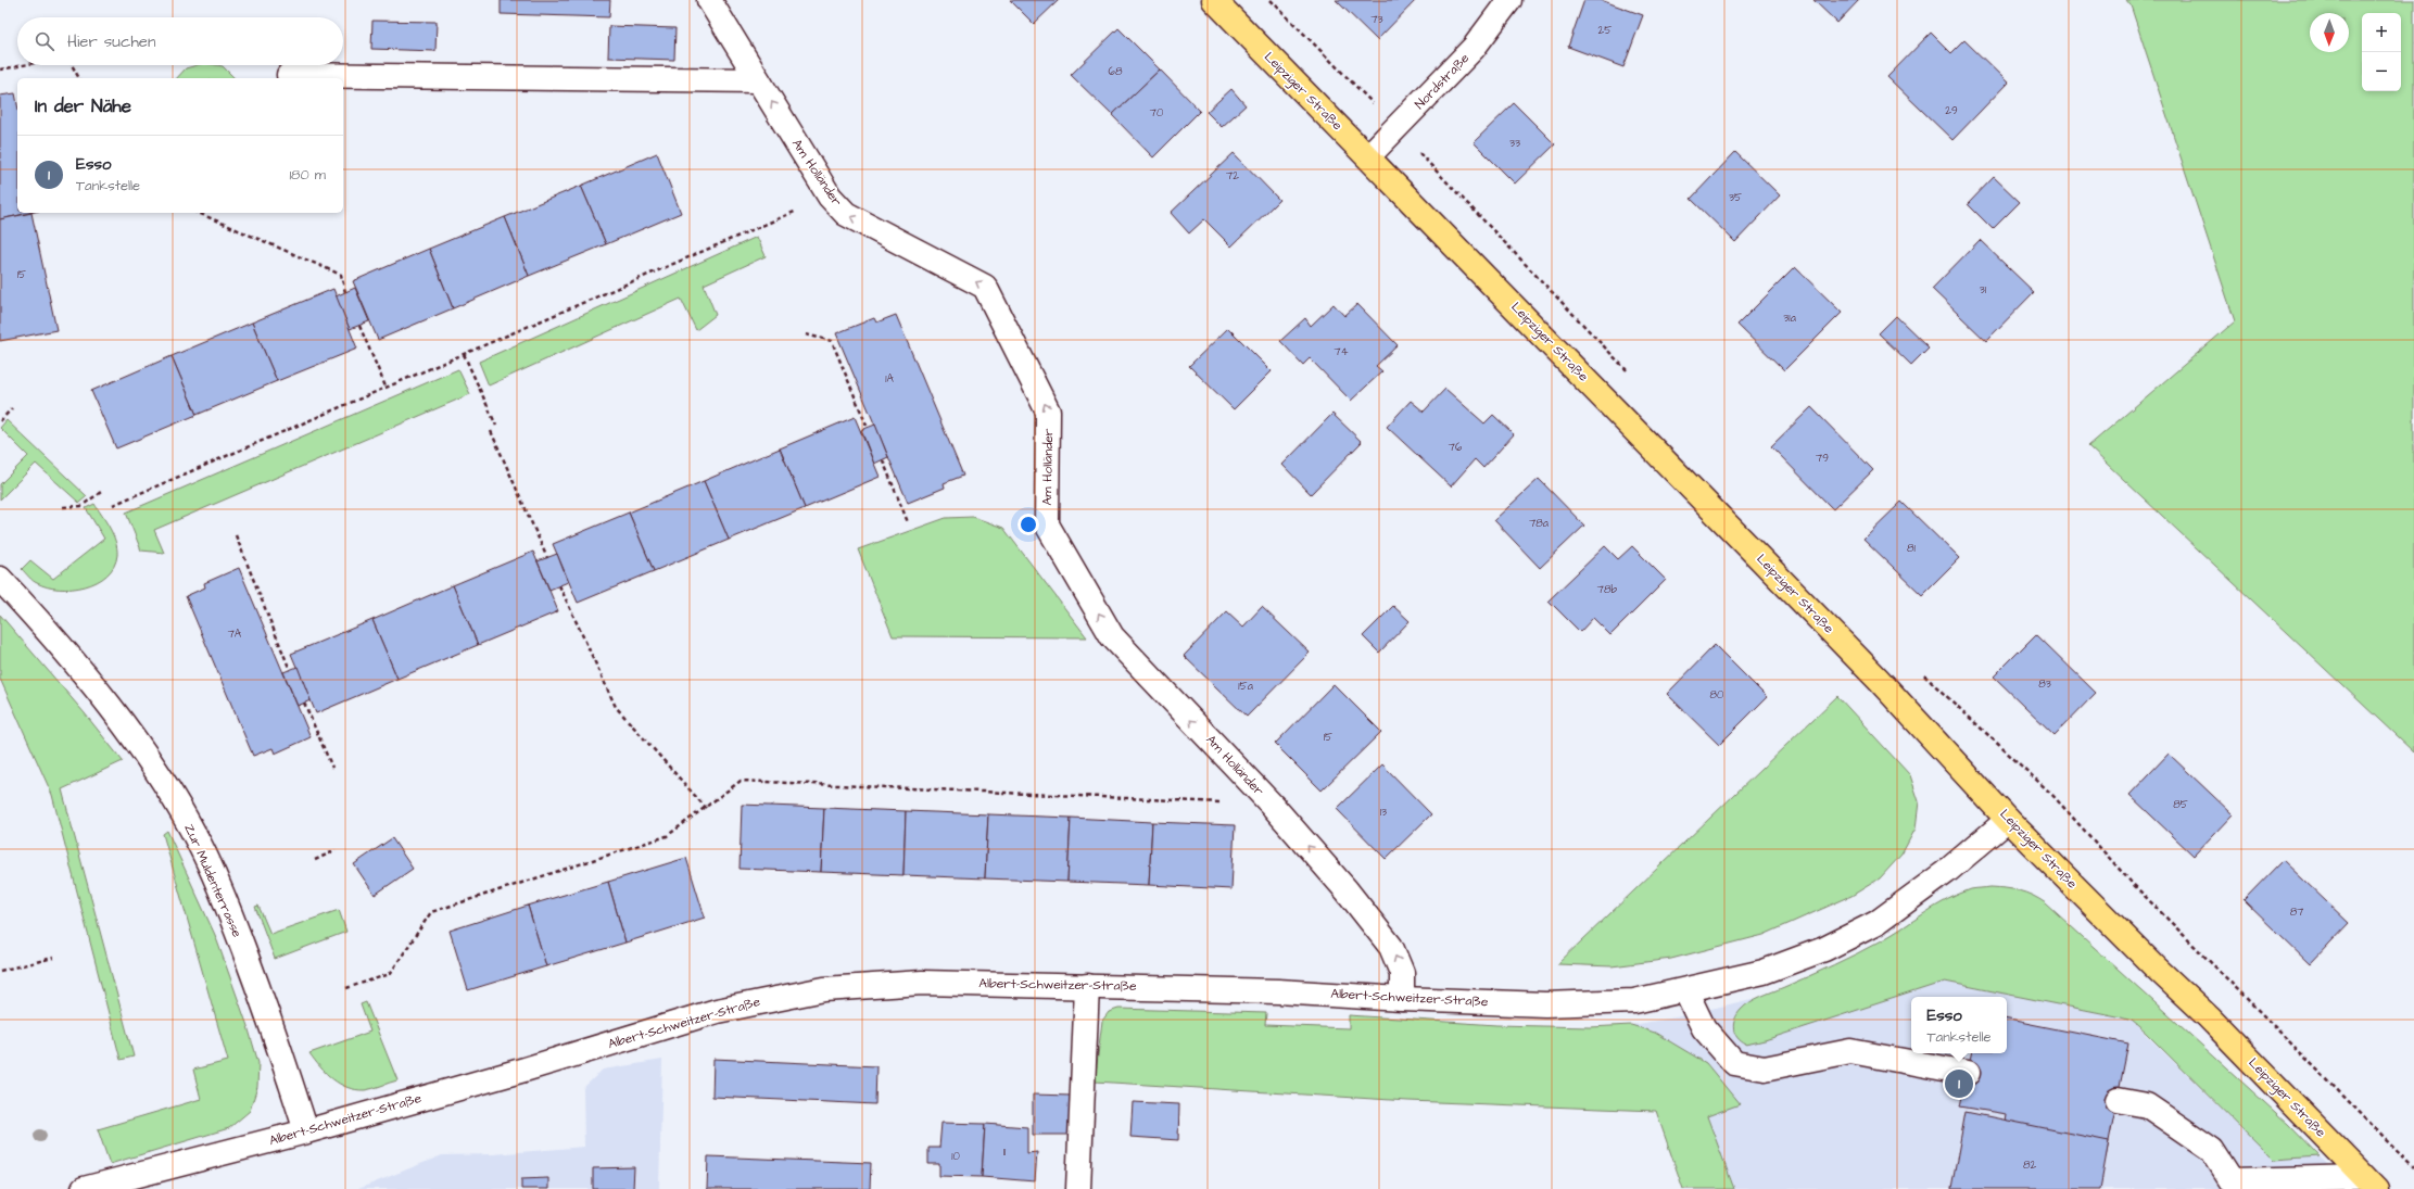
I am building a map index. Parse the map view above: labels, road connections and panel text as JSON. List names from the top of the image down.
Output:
{
  "streets": {
    "main road": ["Leipziger Straße"],
    "street": [
      "Nordstraße",
      "Am Holländer",
      "Zur Muldenterrasse",
      "Albert-Schweitzer-Straße"
    ]
  },
  "crossings": [
    ["Nordstraße", "Leipziger Straße"],
    ["Leipziger Straße", "Albert-Schweitzer-Straße"],
    ["Am Holländer", "Albert-Schweitzer-Straße"],
    ["Zur Muldenterrasse", "Albert-Schweitzer-Straße"]
  ],
  "one_way": ["Am Holländer"],
  "house_numbers": [
    "73",
    "25",
    "68",
    "29",
    "70",
    "33",
    "72",
    "35",
    "15",
    "31",
    "31a",
    "74",
    "1A",
    "76",
    "79",
    "78a",
    "81",
    "78b",
    "7A",
    "83",
    "15a",
    "80",
    "15",
    "85",
    "13",
    "87",
    "11",
    "10",
    "82"
  ],
  "north": "bottom",
  "page": {
    "map_buttons": ["+", "−"],
    "search": "Hier suchen",
    "heading": "In der Nähe",
    "list": [
      {
        "mark": "1",
        "name": "Esso",
        "note": "Tankstelle",
        "value": "180 m"
      }
    ],
    "popup": ["Esso", "Tankstelle"],
    "pins": "1"
  }
}
